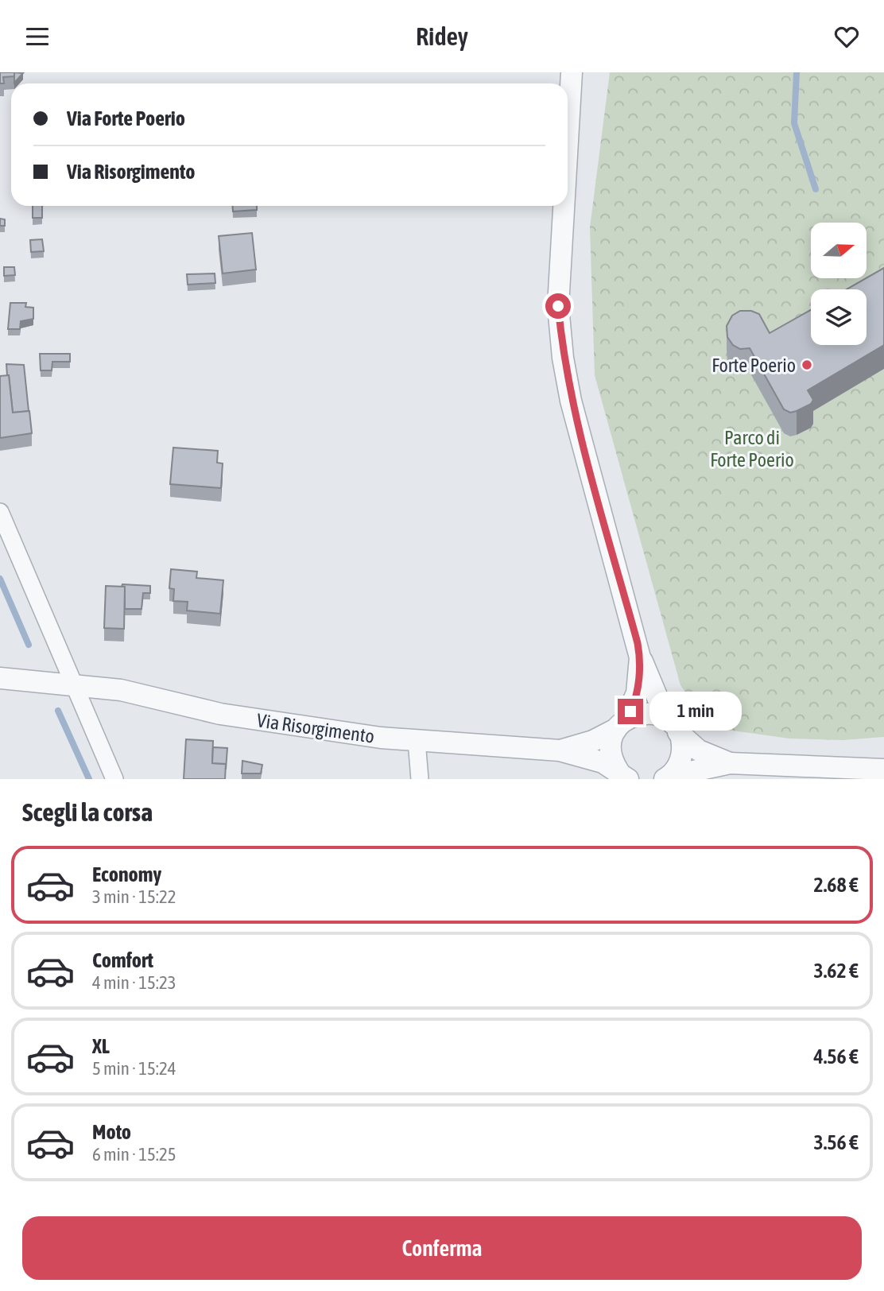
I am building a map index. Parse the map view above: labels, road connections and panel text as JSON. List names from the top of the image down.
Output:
{
  "streets": {
    "street": ["Via Risorgimento"]
  },
  "parks": ["Parco di Forte Poerio"],
  "places": ["Forte Poerio"],
  "north": "right",
  "page": {
    "header": "Ridey",
    "banner": ["Via Forte Poerio", "Via Risorgimento"],
    "bubble": "1 min",
    "heading": "Scegli la corsa",
    "list": [
      {
        "name": "Economy",
        "note": "3 min · 15:22",
        "value": "2.68 €"
      },
      {
        "name": "Comfort",
        "note": "4 min · 15:23",
        "value": "3.62 €"
      },
      {
        "name": "XL",
        "note": "5 min · 15:24",
        "value": "4.56 €"
      },
      {
        "name": "Moto",
        "note": "6 min · 15:25",
        "value": "3.56 €"
      }
    ],
    "buttons": "Conferma"
  }
}
